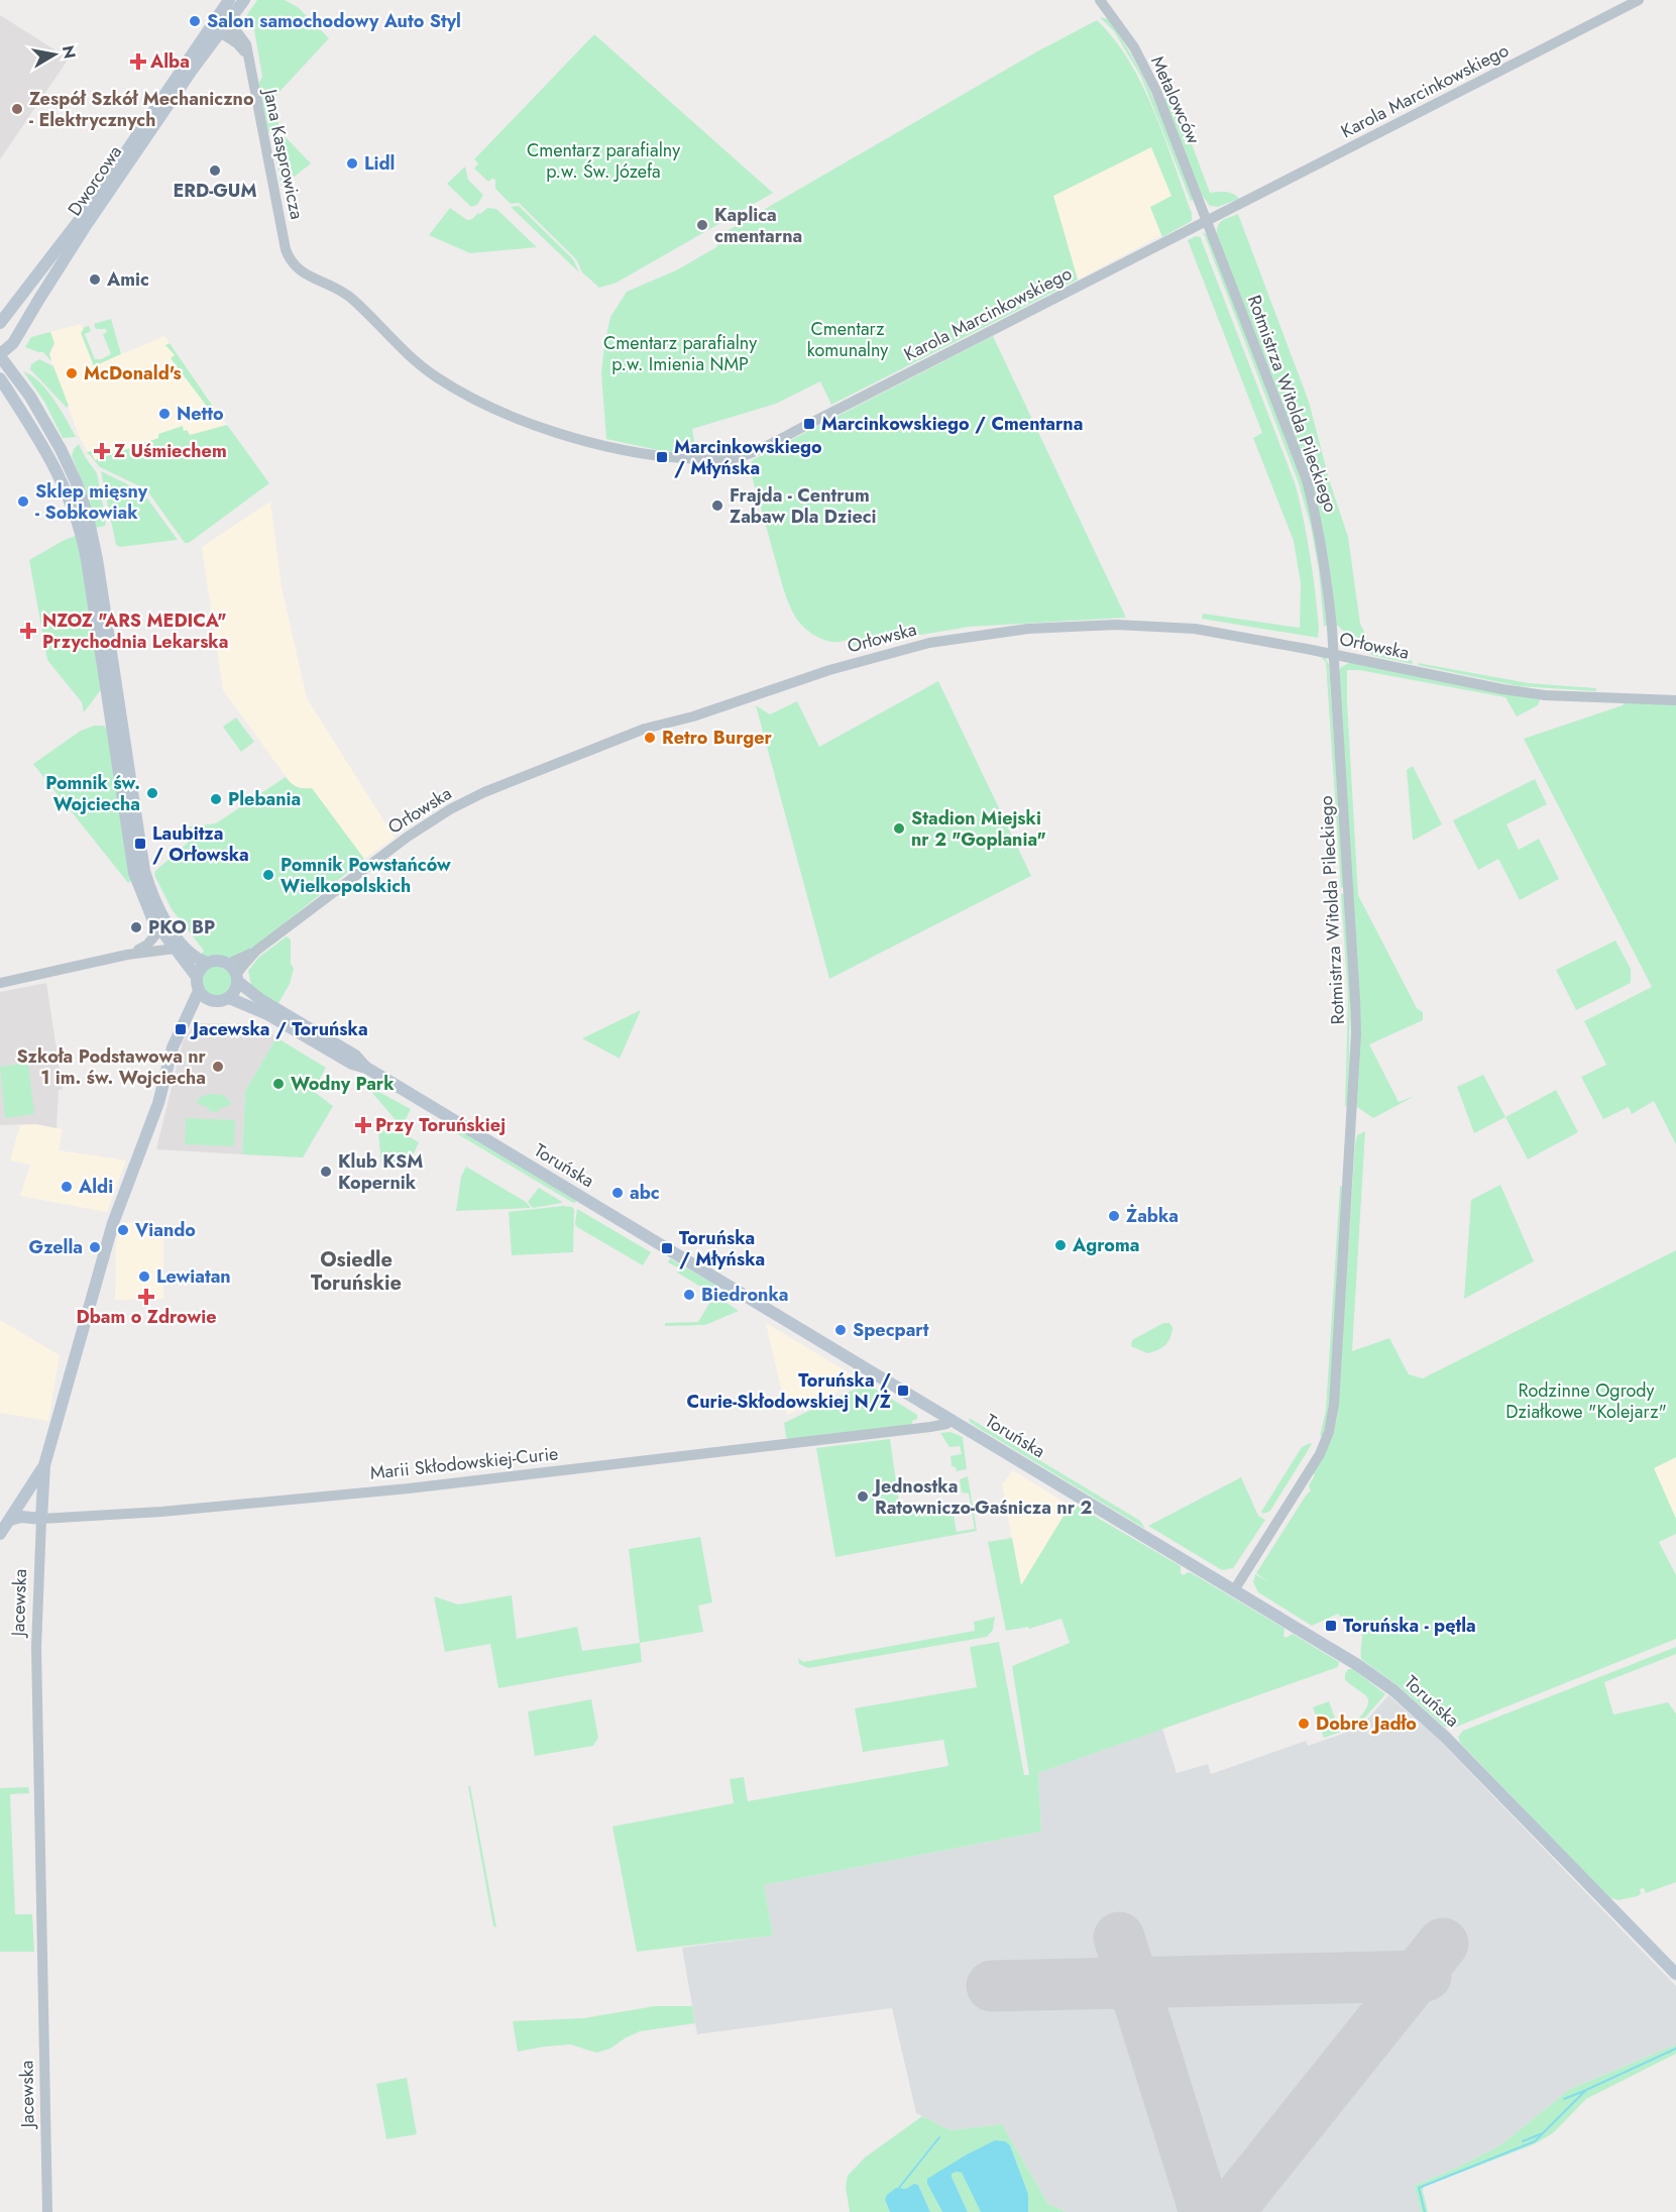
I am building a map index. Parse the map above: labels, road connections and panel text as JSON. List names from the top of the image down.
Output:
{
  "streets": {
    "main road": [
      "Dworcowa",
      "Toruńska",
      "Marii Skłodowskiej-Curie",
      "Jacewska"
    ],
    "street": [
      "Karola Marcinkowskiego",
      "Metalowców",
      "Jana Kasprowicza",
      "Rotmistrza Witolda Pileckiego",
      "Orłowska"
    ]
  },
  "crossings": [
    ["Karola Marcinkowskiego", "Metalowców"],
    ["Karola Marcinkowskiego", "Jana Kasprowicza"],
    ["Karola Marcinkowskiego", "Rotmistrza Witolda Pileckiego"],
    ["Metalowców", "Rotmistrza Witolda Pileckiego"],
    ["Jana Kasprowicza", "Dworcowa"],
    ["Rotmistrza Witolda Pileckiego", "Orłowska"],
    ["Rotmistrza Witolda Pileckiego", "Toruńska"],
    ["Orłowska", "Toruńska"],
    ["Orłowska", "Jacewska"],
    ["Toruńska", "Marii Skłodowskiej-Curie"],
    ["Toruńska", "Jacewska"],
    ["Marii Skłodowskiej-Curie", "Jacewska"]
  ],
  "districts": ["Osiedle Toruńskie"],
  "parks": [
    "Cmentarz parafialny p.w. Św. Józefa",
    "Cmentarz komunalny",
    "Cmentarz parafialny p.w. Imienia NMP",
    "Rodzinne Ogrody Działkowe \"Kolejarz\""
  ],
  "places": {
    "other": [
      "Salon samochodowy Auto Styl",
      "Zespół Szkół Mechaniczno - Elektrycznych",
      "Lidl",
      "ERD-GUM",
      "Kaplica cmentarna",
      "Amic",
      "McDonald's",
      "Netto",
      "Sklep mięsny - Sobkowiak",
      "Frajda - Centrum Zabaw Dla Dzieci",
      "Retro Burger",
      "Pomnik św. Wojciecha",
      "Plebania",
      "Stadion Miejski nr 2 \"Goplania\"",
      "Pomnik Powstańców Wielkopolskich",
      "PKO BP",
      "Szkoła Podstawowa nr 1 im. św. Wojciecha",
      "Wodny Park",
      "Klub KSM Kopernik",
      "Aldi",
      "abc",
      "Żabka",
      "Viando",
      "Agroma",
      "Gzella",
      "Lewiatan",
      "Biedronka",
      "Specpart",
      "Jednostka Ratowniczo-Gaśnicza nr 2",
      "Dobre Jadło"
    ],
    "health": [
      "Alba",
      "Z Uśmiechem",
      "NZOZ \"ARS MEDICA\" Przychodnia Lekarska",
      "Przy Toruńskiej",
      "Dbam o Zdrowie"
    ],
    "transit": [
      "Marcinkowskiego / Cmentarna",
      "Marcinkowskiego / Młyńska",
      "Laubitza / Orłowska",
      "Jacewska / Toruńska",
      "Toruńska / Młyńska",
      "Toruńska / Curie-Skłodowskiej N/Ż",
      "Toruńska - pętla"
    ]
  },
  "north": "right"
}
